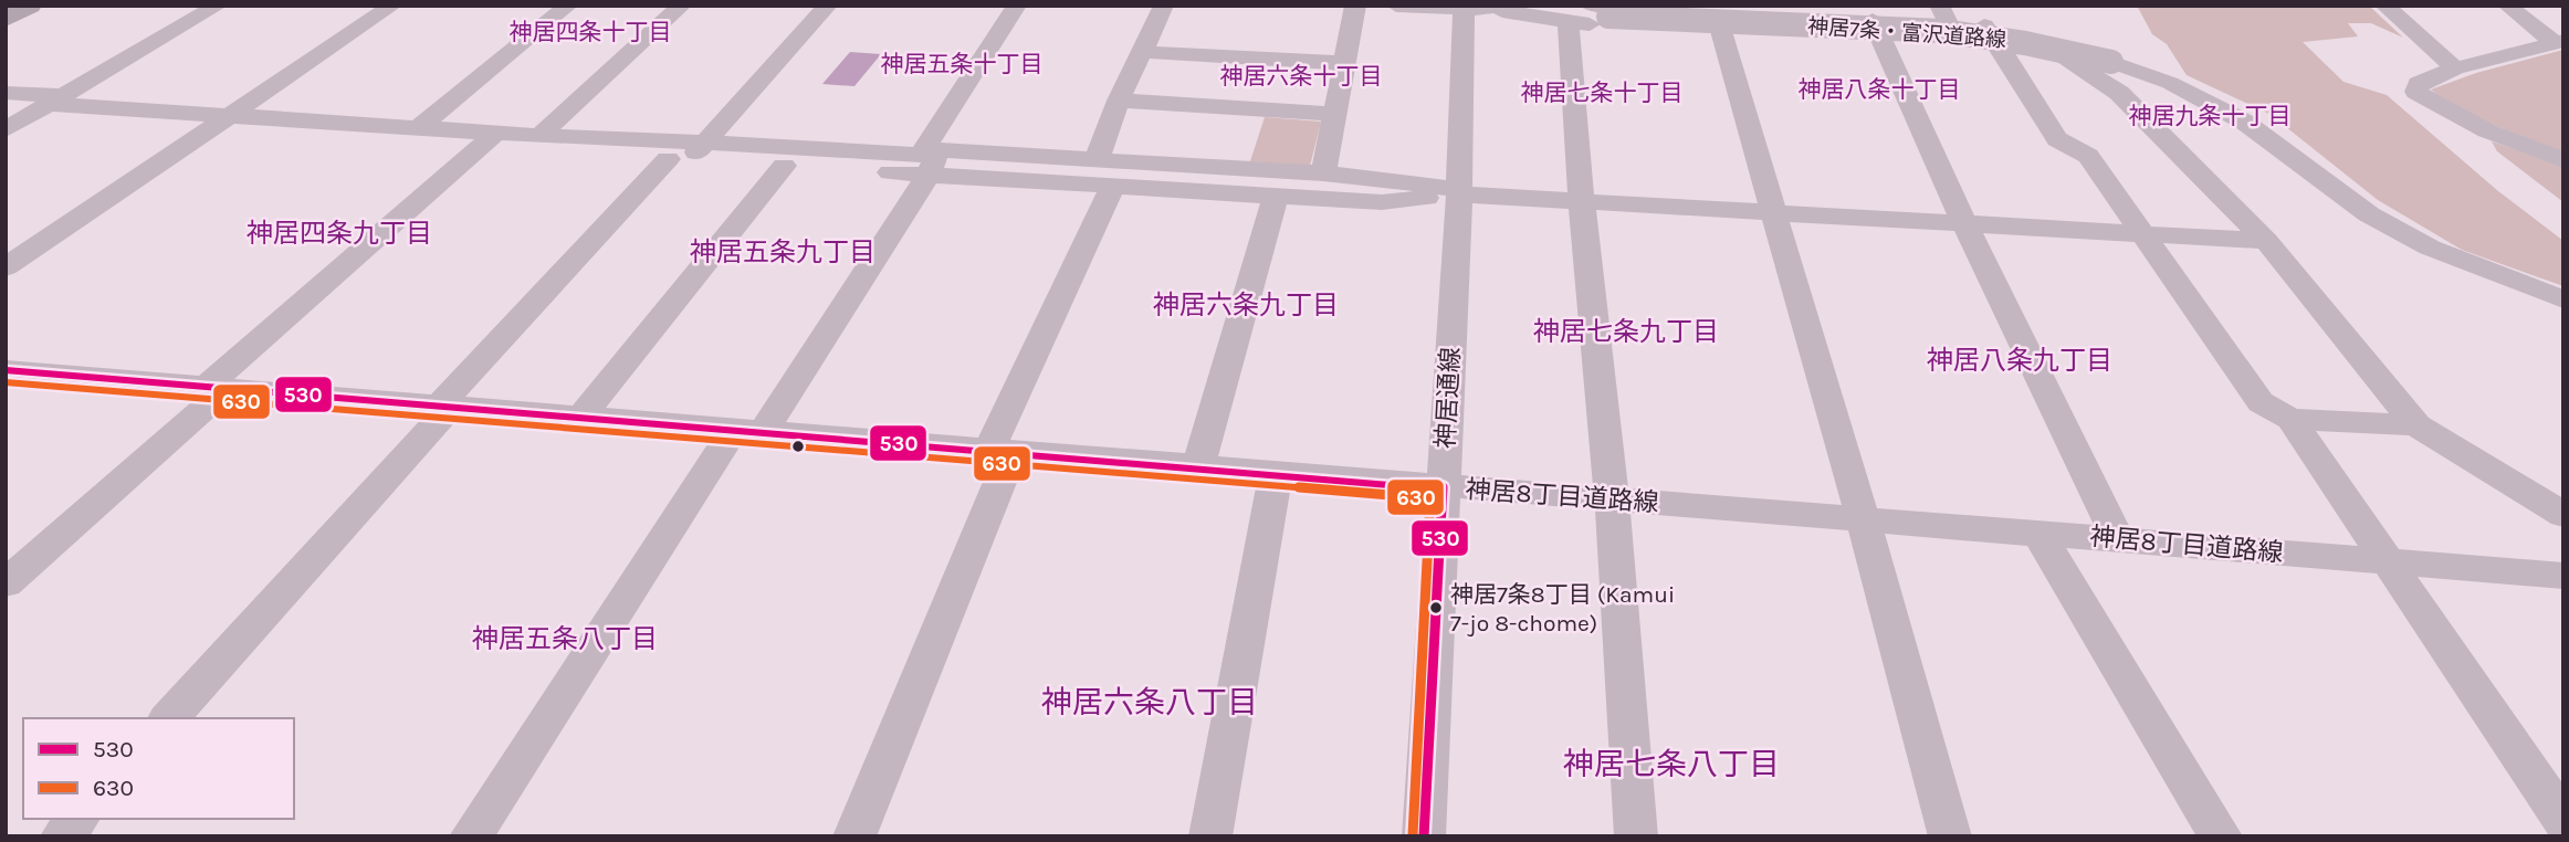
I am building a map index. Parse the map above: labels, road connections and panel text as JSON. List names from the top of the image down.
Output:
{
  "streets": {
    "street": ["神居7条・富沢道路線", "神居通線", "神居8丁目道路線"]
  },
  "crossings": [
    ["神居7条・富沢道路線", "神居通線"],
    ["神居通線", "神居8丁目道路線"]
  ],
  "districts": [
    "神居四条十丁目",
    "神居五条十丁目",
    "神居六条十丁目",
    "神居八条十丁目",
    "神居七条十丁目",
    "神居九条十丁目",
    "神居四条九丁目",
    "神居五条九丁目",
    "神居六条九丁目",
    "神居七条九丁目",
    "神居八条九丁目",
    "神居五条八丁目",
    "神居六条八丁目",
    "神居七条八丁目"
  ],
  "places": ["神居7条8丁目 (Kamui 7-jo 8-chome)"],
  "lines": ["transit line 530", "transit line 630"],
  "legend": ["530", "630"]
}
